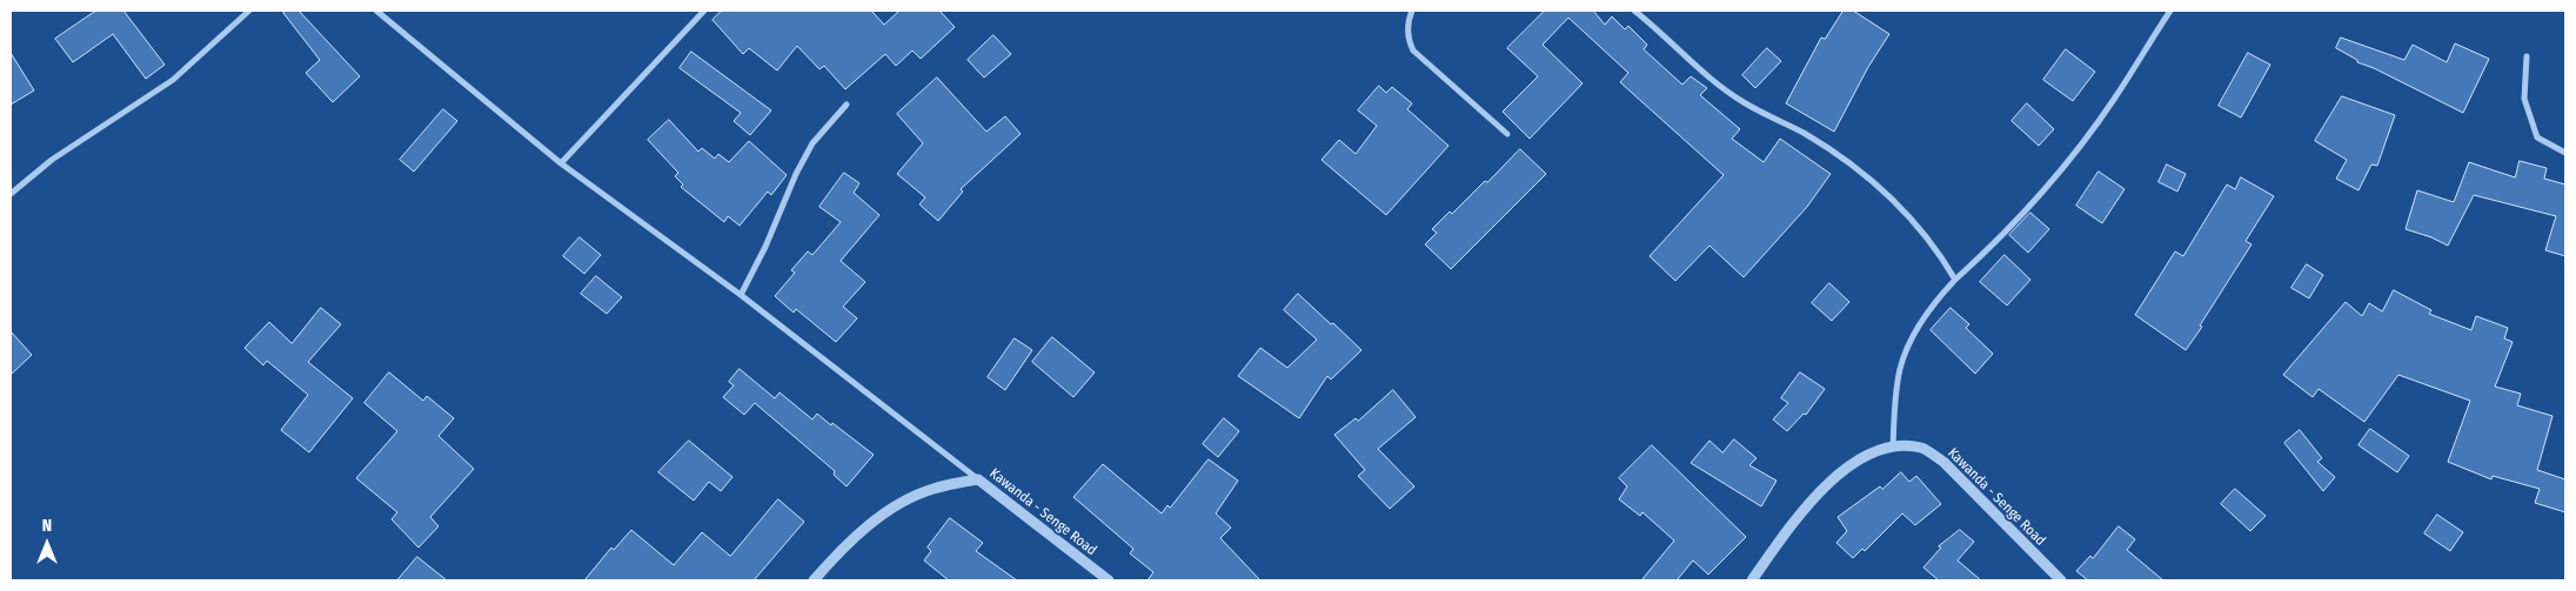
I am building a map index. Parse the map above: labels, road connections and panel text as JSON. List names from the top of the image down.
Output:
{
  "streets": {
    "street": ["Kawanda - Senge Road"]
  },
  "north": "top"
}
